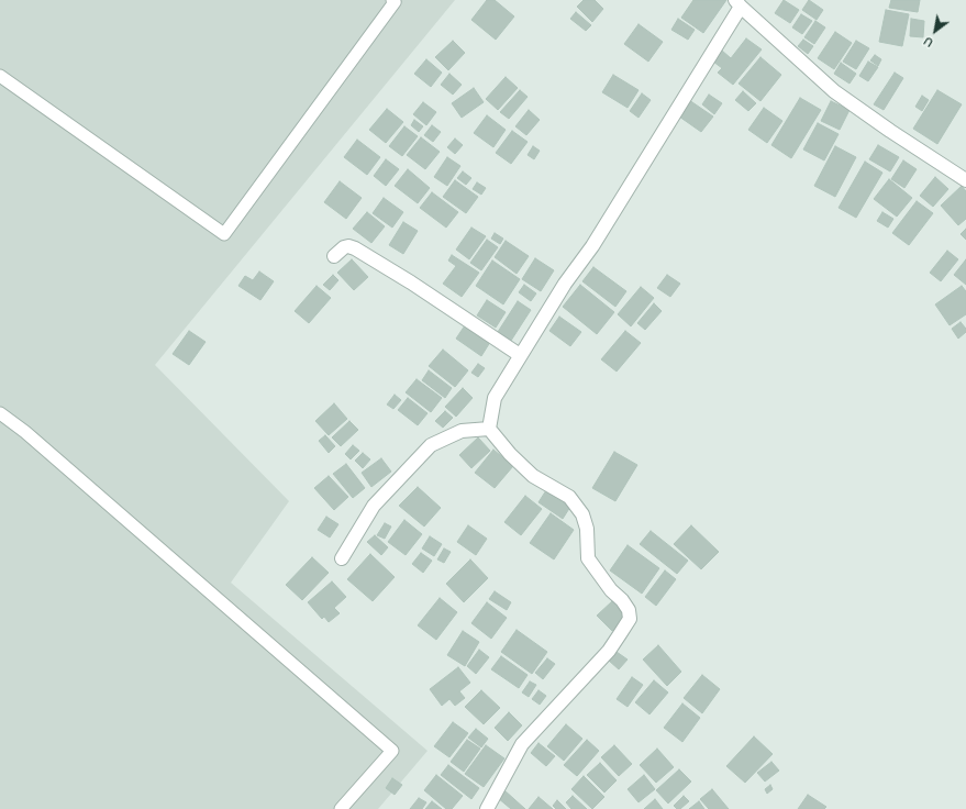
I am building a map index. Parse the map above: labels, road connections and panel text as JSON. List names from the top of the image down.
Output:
{
  "north": "bottom left"
}
